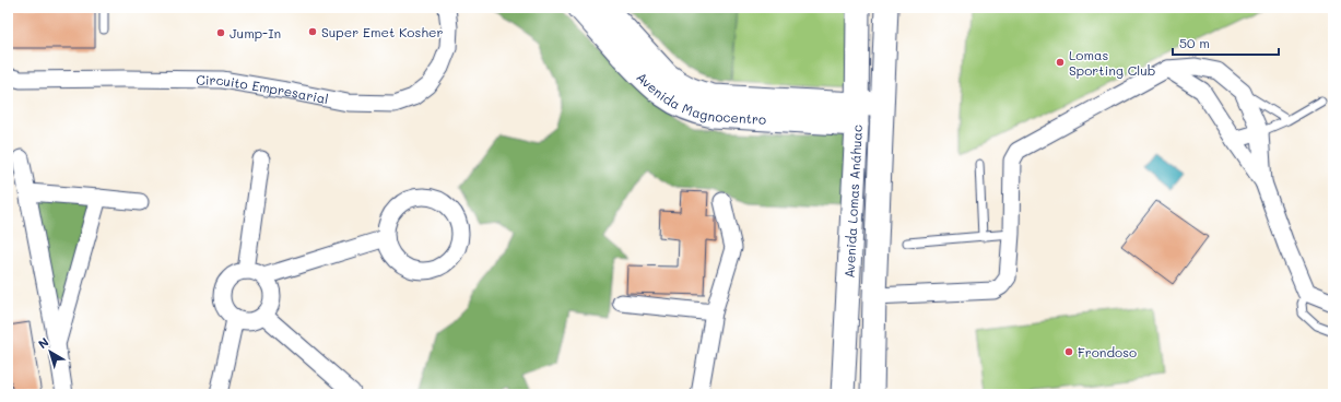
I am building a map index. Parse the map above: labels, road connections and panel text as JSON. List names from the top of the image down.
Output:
{
  "streets": {
    "main road": ["Avenida Magnocentro", "Avenida Lomas Anáhuac"],
    "street": ["Circuito Empresarial"]
  },
  "crossings": [
    ["Avenida Magnocentro", "Avenida Lomas Anáhuac"]
  ],
  "places": [
    "Super Emet Kosher",
    "Jump-In",
    "Lomas Sporting Club",
    "Frondoso"
  ],
  "scale_bar": "50 m",
  "north": "top left"
}
